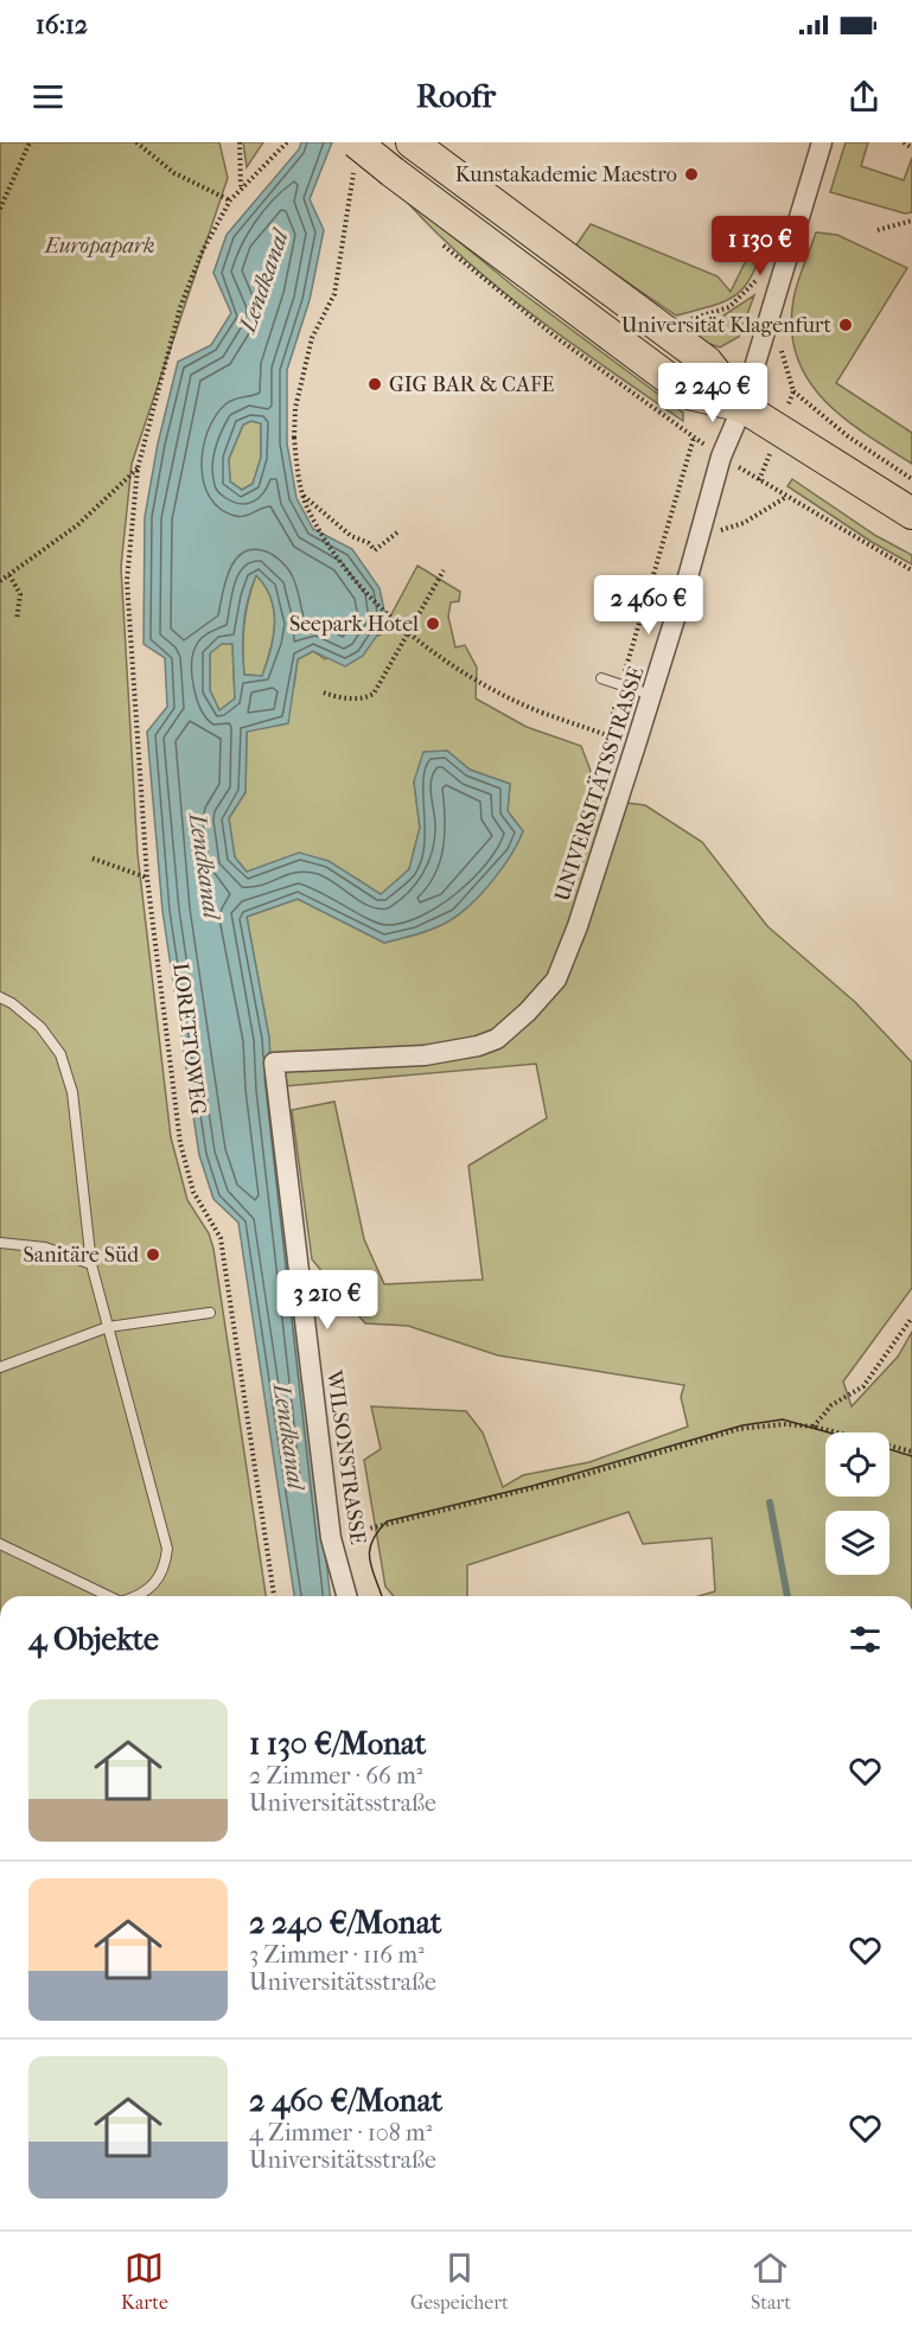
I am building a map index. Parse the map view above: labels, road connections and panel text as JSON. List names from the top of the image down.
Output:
{
  "streets": {
    "street": ["UNIVERSITÄTSSTRASSE", "WILSONSTRASSE"],
    "path": ["LORETTOWEG"]
  },
  "crossings": [
    ["UNIVERSITÄTSSTRASSE", "WILSONSTRASSE"]
  ],
  "water": ["Lendkanal"],
  "parks": ["Europapark"],
  "places": [
    "Kunstakademie Maestro",
    "Universität Klagenfurt",
    "GIG BAR & CAFE",
    "Seepark Hotel",
    "Sanitäre Süd"
  ],
  "page": {
    "status": "16:12",
    "header": "Roofr",
    "price": [
      "1 130 €",
      "2 240 €",
      "2 460 €",
      "3 210 €"
    ],
    "heading": "4 Objekte",
    "list": [
      {
        "name": "1 130 €/Monat",
        "note": "2 Zimmer · 66 m² · Universitätsstraße"
      },
      {
        "name": "2 240 €/Monat",
        "note": "3 Zimmer · 116 m² · Universitätsstraße"
      },
      {
        "name": "2 460 €/Monat",
        "note": "4 Zimmer · 108 m² · Universitätsstraße"
      }
    ],
    "tabs": ["Karte", "Gespeichert", "Start"]
  }
}
